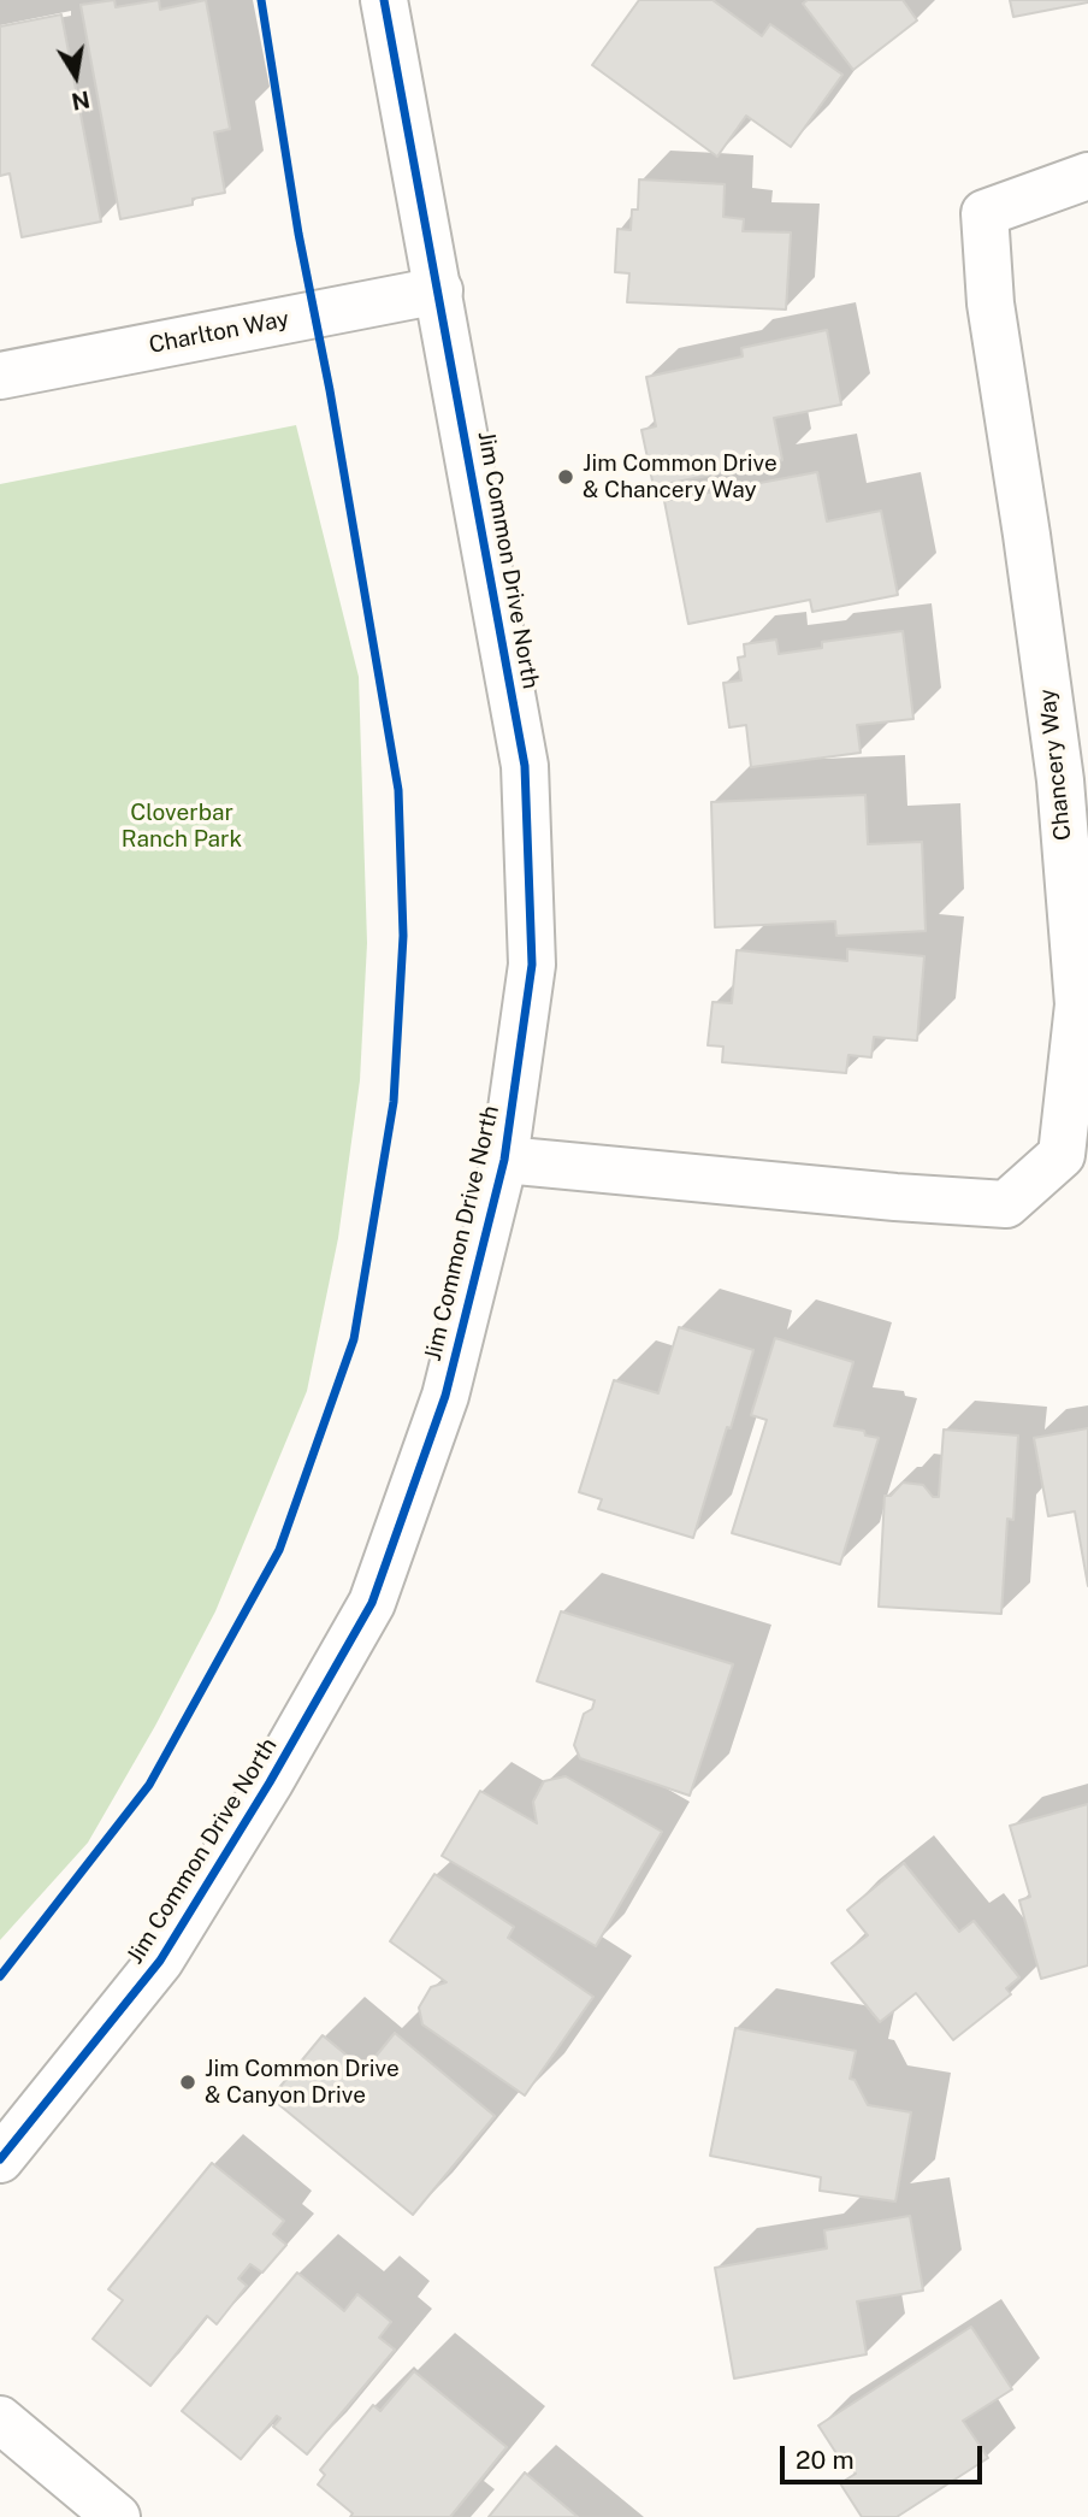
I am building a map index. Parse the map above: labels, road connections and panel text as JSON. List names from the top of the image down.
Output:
{
  "streets": {
    "street": ["Charlton Way", "Jim Common Drive North", "Chancery Way"]
  },
  "crossings": [
    ["Charlton Way", "Jim Common Drive North"],
    ["Jim Common Drive North", "Chancery Way"]
  ],
  "parks": ["Cloverbar Ranch Park"],
  "places": ["Jim Common Drive & Chancery Way", "Jim Common Drive & Canyon Drive"],
  "scale_bar": "20 m",
  "north": "bottom"
}
